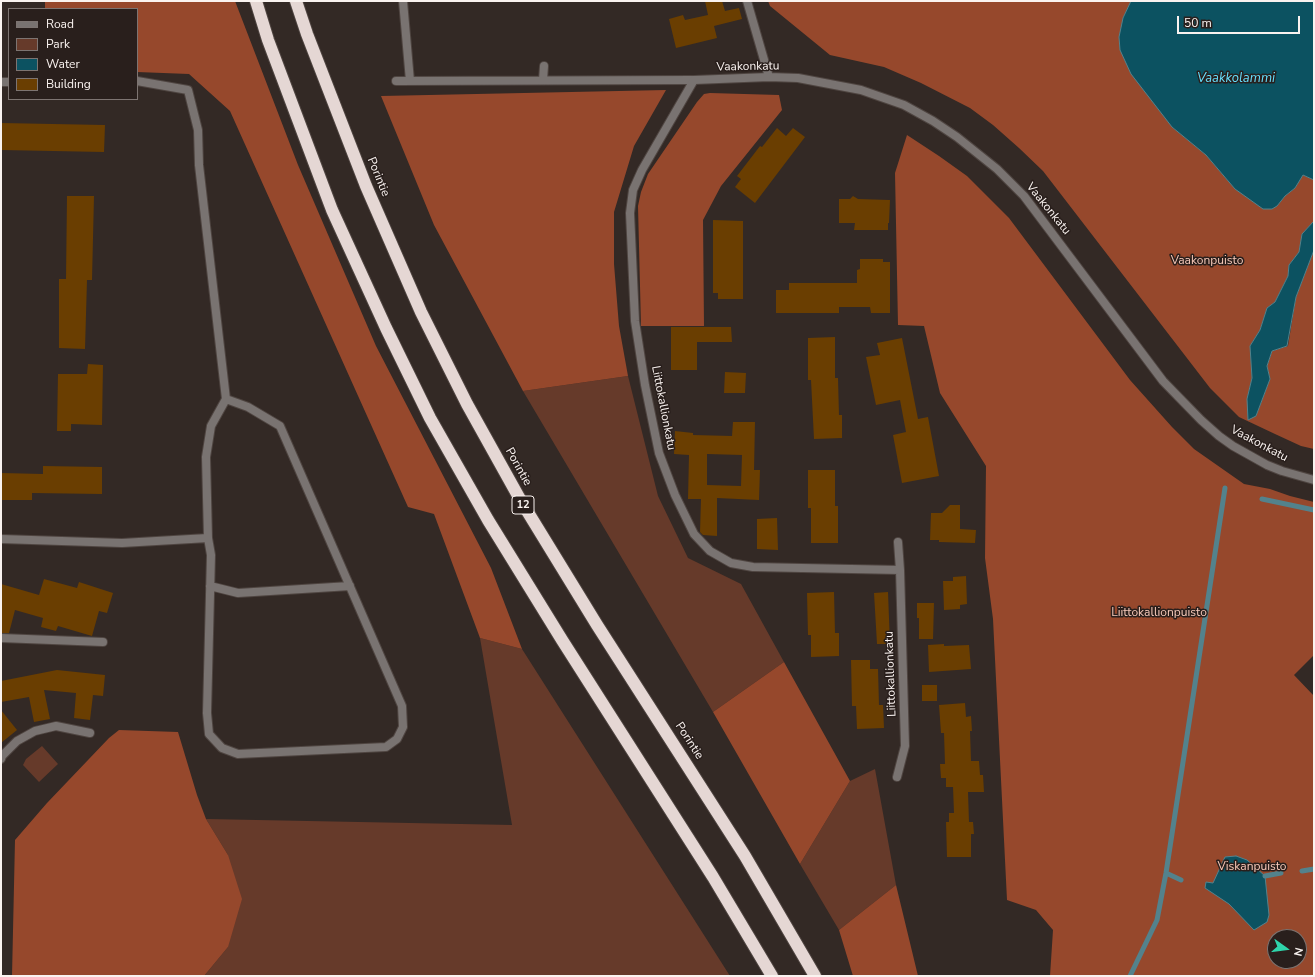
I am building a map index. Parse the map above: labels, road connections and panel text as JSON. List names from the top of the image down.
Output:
{
  "streets": {
    "highway": ["Porintie", "12"],
    "street": ["Vaakonkatu", "Liittokallionkatu"]
  },
  "crossings": [
    ["Vaakonkatu", "Liittokallionkatu"]
  ],
  "water": ["Vaakkolammi"],
  "parks": ["Vaakonpuisto", "Liittokallionpuisto", "Viskanpuisto"],
  "legend": [
    "Road",
    "Park",
    "Water",
    "Building"
  ],
  "scale_bar": "50 m",
  "north": "right"
}
